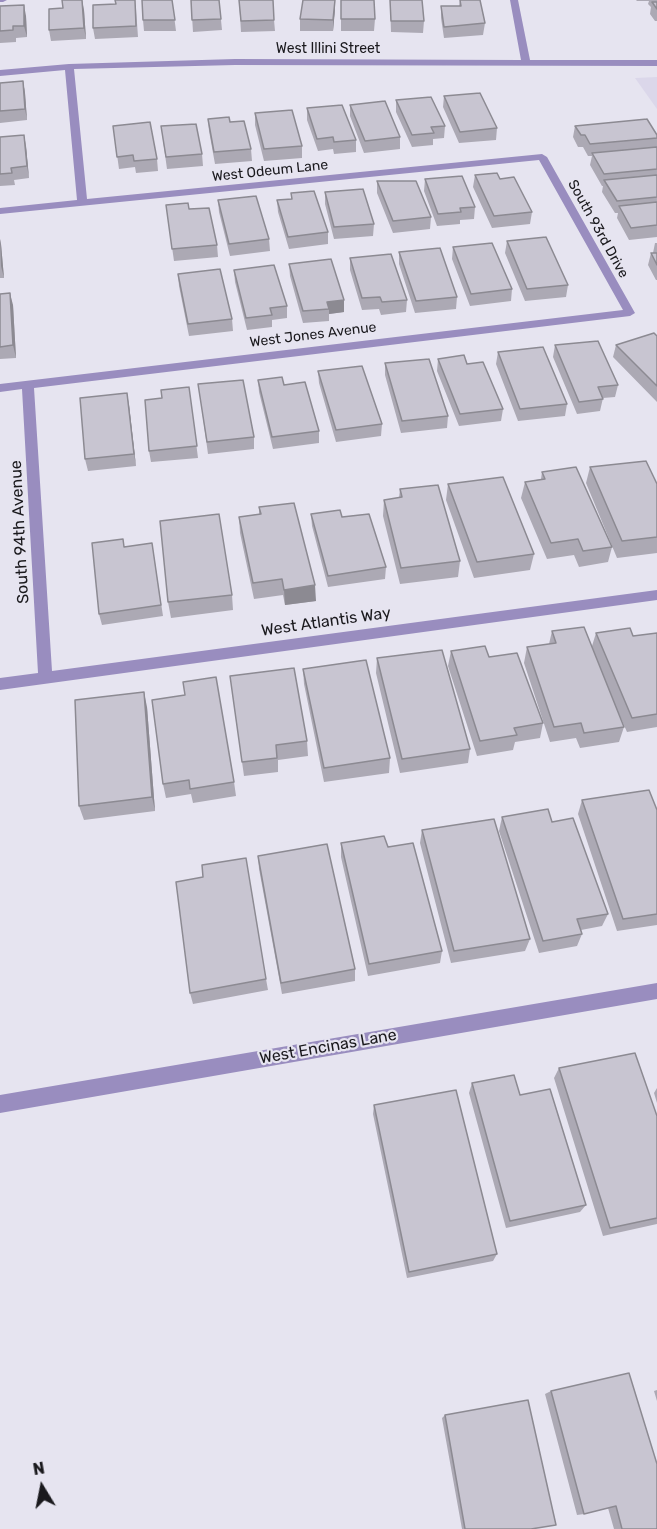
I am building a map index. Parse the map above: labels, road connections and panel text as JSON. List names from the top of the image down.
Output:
{
  "streets": {
    "street": [
      "West Illini Street",
      "West Odeum Lane",
      "South 93rd Drive",
      "West Jones Avenue",
      "South 94th Avenue",
      "West Atlantis Way",
      "West Encinas Lane"
    ]
  },
  "crossings": [
    ["West Odeum Lane", "South 93rd Drive"],
    ["South 93rd Drive", "West Jones Avenue"],
    ["West Jones Avenue", "South 94th Avenue"],
    ["South 94th Avenue", "West Atlantis Way"]
  ],
  "north": "top"
}
